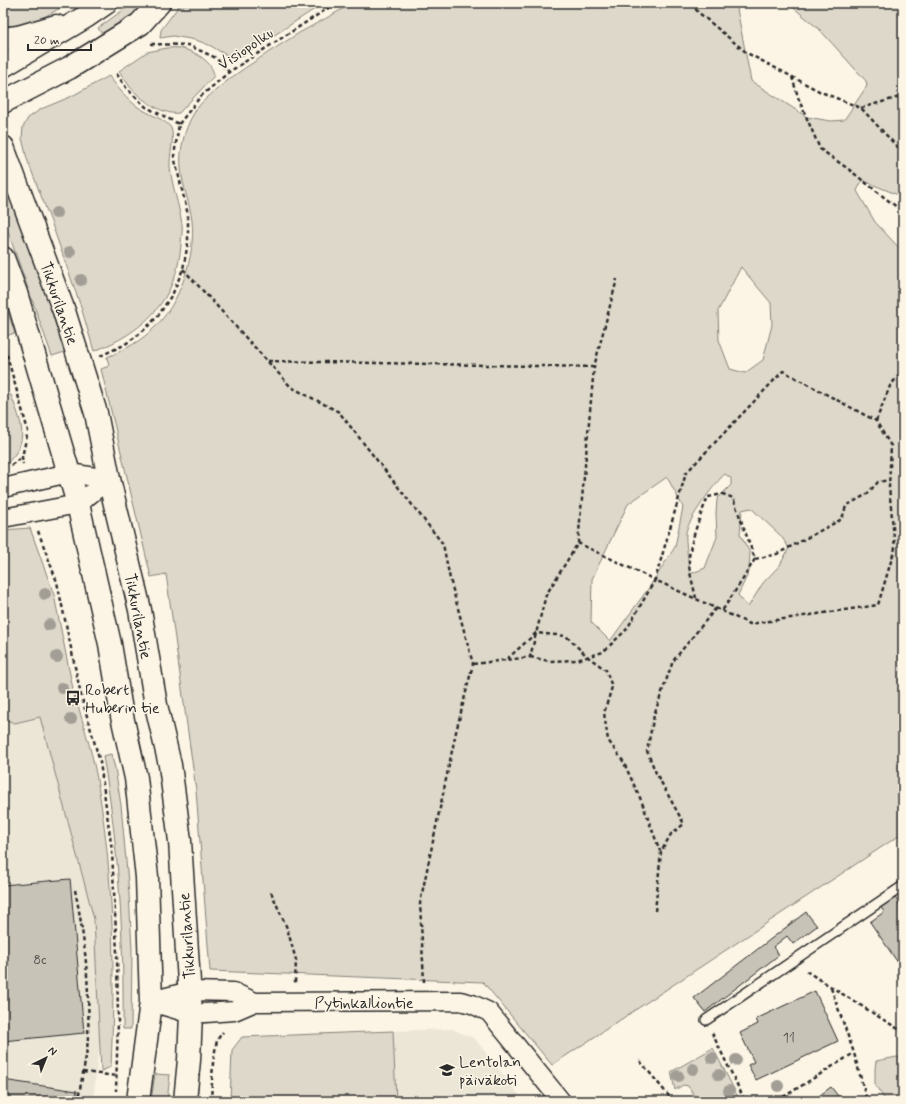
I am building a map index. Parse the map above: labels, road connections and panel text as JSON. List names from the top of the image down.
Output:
{
  "streets": {
    "main road": ["Tikkurilantie"],
    "street": ["Pytinkalliontie"],
    "path": ["Visiopolku"]
  },
  "crossings": [
    ["Tikkurilantie", "Pytinkalliontie"]
  ],
  "places": {
    "bus stop": ["Robert Huberin tie"],
    "school or university": ["Lentolan päiväkoti"]
  },
  "house_numbers": ["8c", "11"],
  "scale_bar": "20 m",
  "north": "top right"
}
